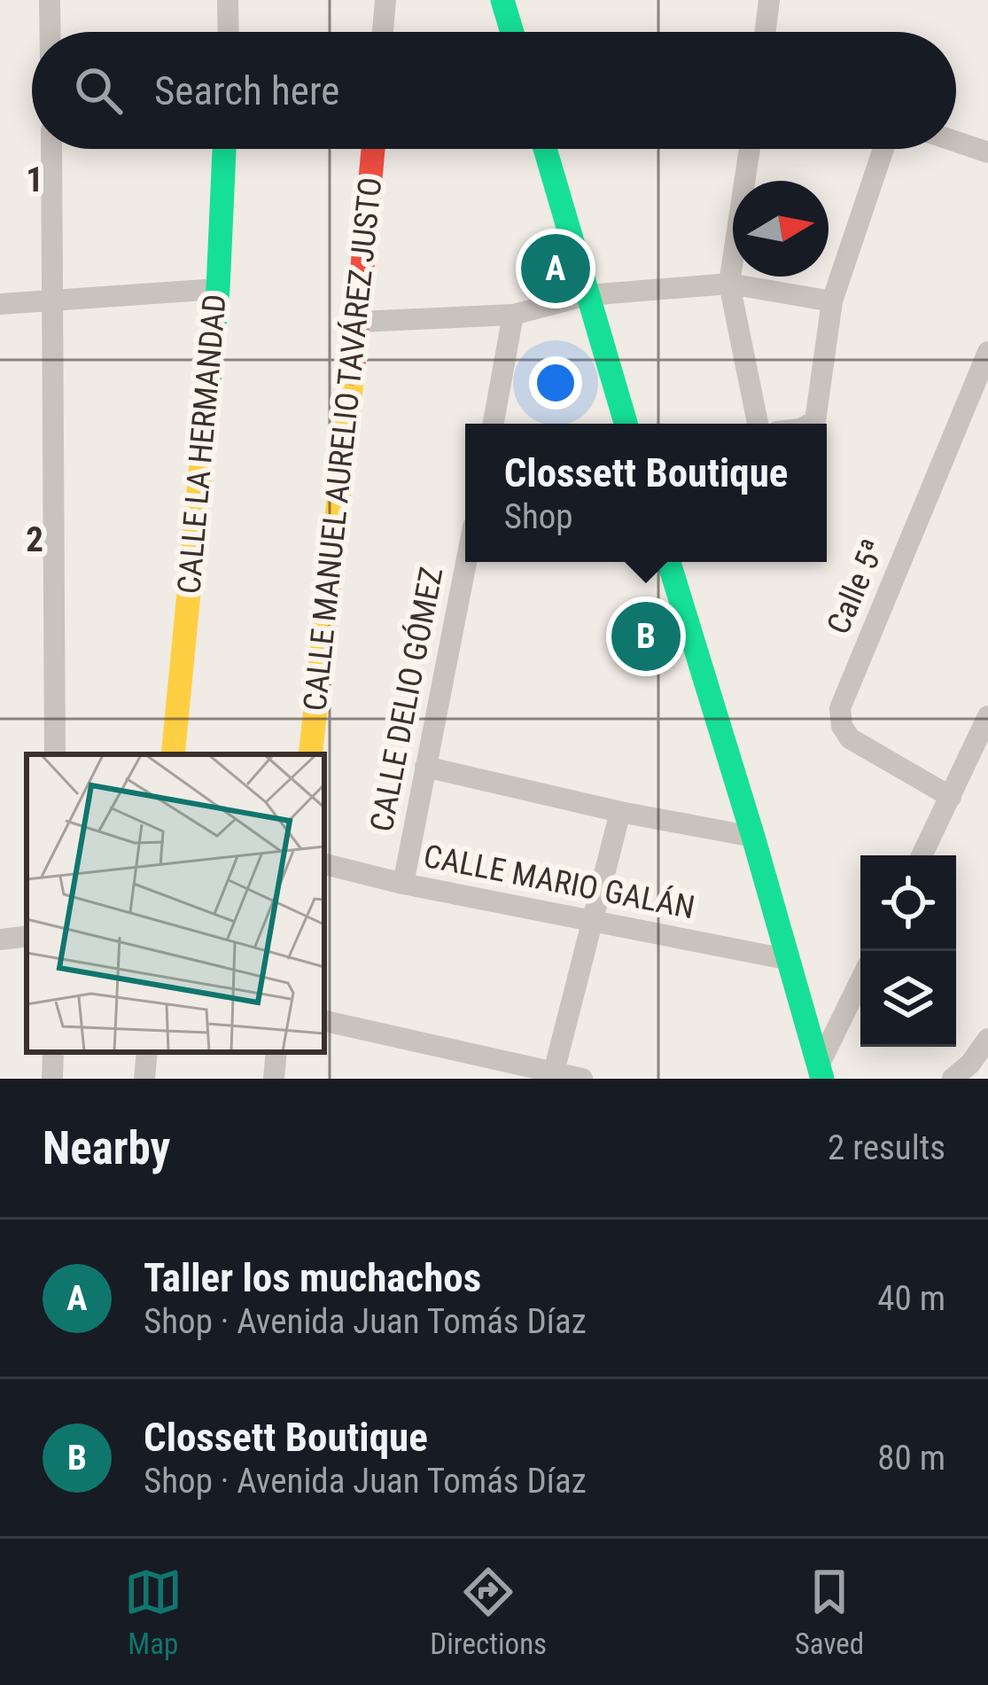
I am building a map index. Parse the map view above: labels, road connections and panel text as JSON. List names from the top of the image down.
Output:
{
  "streets": {
    "street": [
      "CALLE LA HERMANDAD",
      "CALLE MANUEL AURELIO TAVÁREZ JUSTO",
      "Calle 5ª",
      "CALLE DELIO GÓMEZ",
      "CALLE MARIO GALÁN"
    ]
  },
  "crossings": [
    ["CALLE DELIO GÓMEZ", "CALLE MARIO GALÁN"]
  ],
  "north": "right",
  "page": {
    "search": "Search here",
    "pins": ["A", "B"],
    "popup": ["Clossett Boutique", "Shop"],
    "heading": ["Nearby", "2 results"],
    "list": [
      {
        "mark": "A",
        "name": "Taller los muchachos",
        "note": "Shop · Avenida Juan Tomás Díaz",
        "value": "40 m"
      },
      {
        "mark": "B",
        "name": "Clossett Boutique",
        "note": "Shop · Avenida Juan Tomás Díaz",
        "value": "80 m"
      }
    ],
    "nav": ["Map", "Directions", "Saved"]
  },
  "grid": {
    "rows": ["1", "2"]
  }
}
